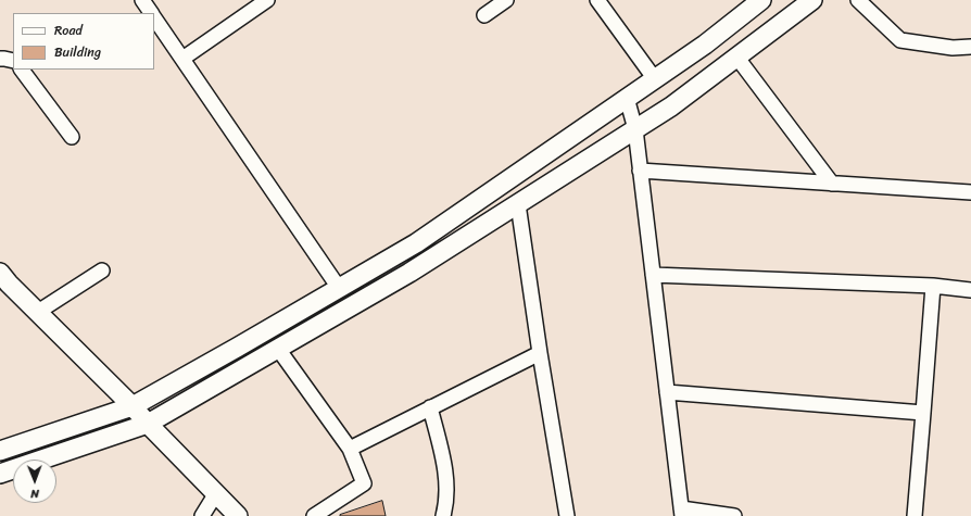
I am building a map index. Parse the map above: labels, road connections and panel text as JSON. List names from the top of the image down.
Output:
{
  "legend": ["Road", "Building"],
  "north": "bottom"
}
